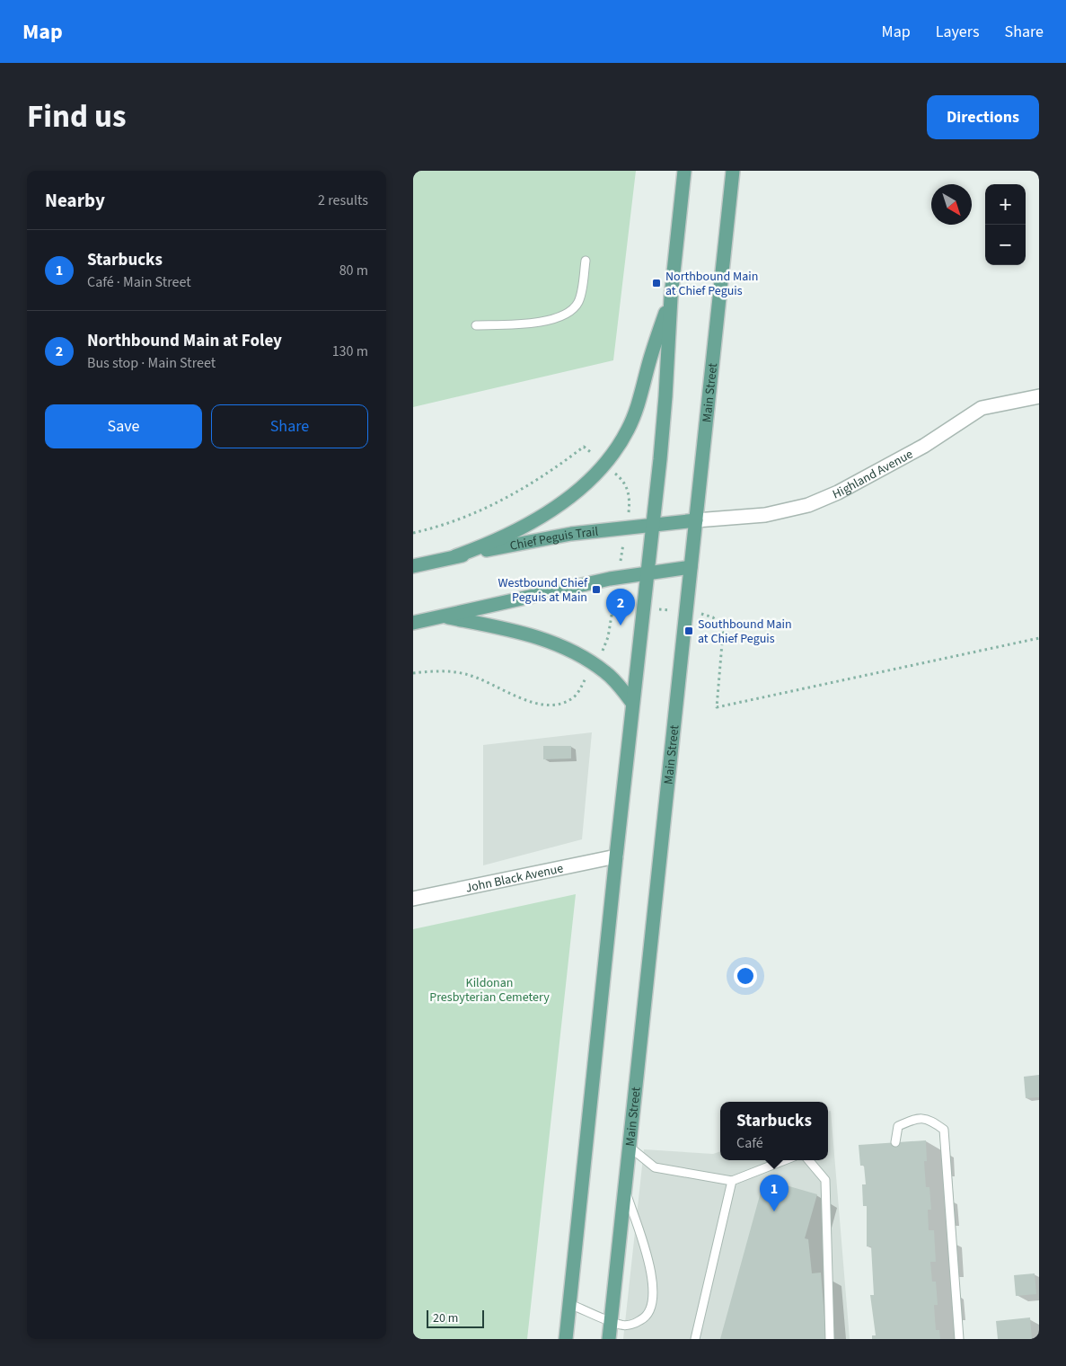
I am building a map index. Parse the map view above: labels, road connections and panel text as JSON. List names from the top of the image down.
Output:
{
  "streets": {
    "main road": ["Main Street", "Chief Peguis Trail"],
    "street": ["Highland Avenue", "John Black Avenue"]
  },
  "crossings": [
    ["Main Street", "Highland Avenue"],
    ["Main Street", "Chief Peguis Trail"],
    ["Highland Avenue", "Chief Peguis Trail"]
  ],
  "parks": ["Kildonan Presbyterian Cemetery"],
  "places": {
    "transit": ["Northbound Main at Chief Peguis", "Westbound Chief Peguis at Main", "Southbound Main at Chief Peguis"]
  },
  "scale_bar": "20 m",
  "north": "bottom right",
  "page": {
    "header": "Map",
    "nav": ["Map", "Layers", "Share"],
    "title": "Find us",
    "buttons": [
      "Directions",
      ["Save", "Share"]
    ],
    "heading": ["Nearby", "2 results"],
    "map_buttons": ["+", "−"],
    "list": [
      {
        "mark": "1",
        "name": "Starbucks",
        "note": "Café · Main Street",
        "value": "80 m"
      },
      {
        "mark": "2",
        "name": "Northbound Main at Foley",
        "note": "Bus stop · Main Street",
        "value": "130 m"
      }
    ],
    "pins": ["2", "1"],
    "popup": ["Starbucks", "Café"],
    "scale": "20 m"
  }
}
